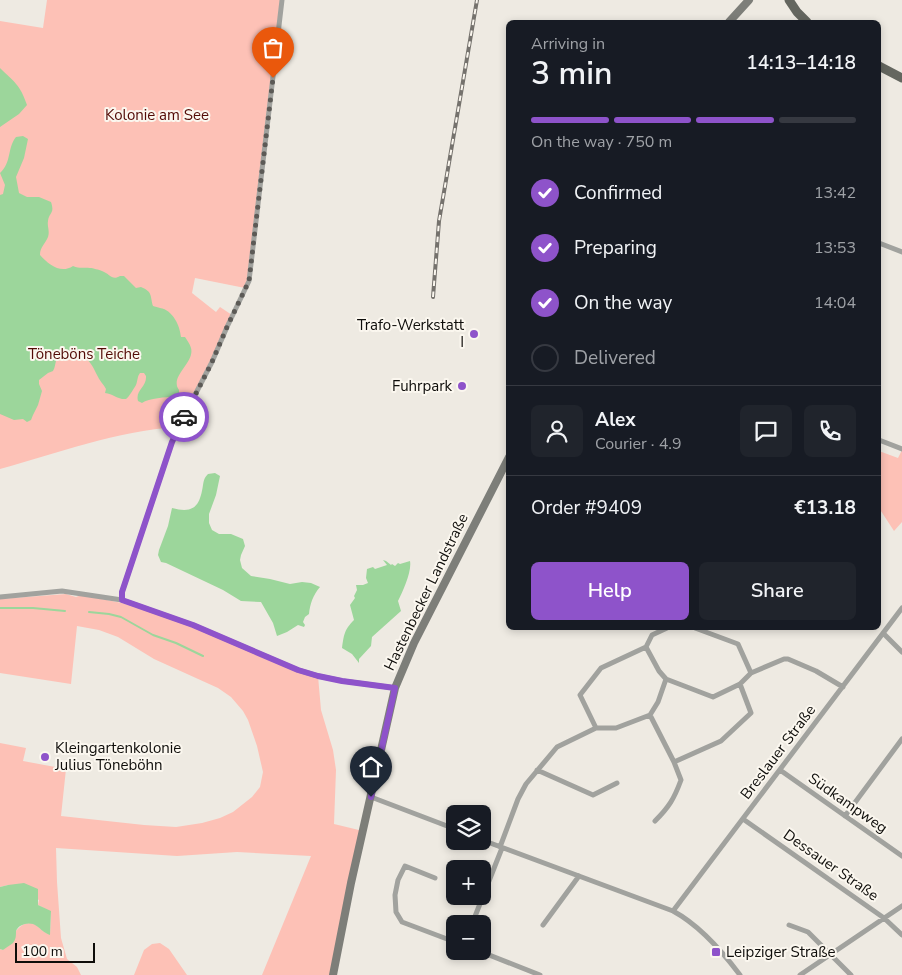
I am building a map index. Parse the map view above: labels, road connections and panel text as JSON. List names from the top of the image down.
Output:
{
  "streets": {
    "main road": ["Hastenbecker Landstraße"],
    "street": ["Breslauer Straße", "Südkampweg", "Dessauer Straße"]
  },
  "crossings": [
    ["Breslauer Straße", "Südkampweg"],
    ["Breslauer Straße", "Dessauer Straße"]
  ],
  "parks": ["Kolonie am See", "Töneböns Teiche"],
  "places": {
    "other": ["Trafo-Werkstatt I", "Fuhrpark", "Kleingartenkolonie Julius Töneböhn"],
    "transit": ["Leipziger Straße"]
  },
  "scale_bar": "100 m",
  "page": {
    "heading": ["3 min", "Arriving in", "14:13–14:18"],
    "panel": [
      "Alex",
      "Courier · 4.9",
      "Order #9409",
      "€13.18"
    ],
    "bar": "On the way · 750 m",
    "list": [
      ["Confirmed", "13:42"],
      ["Preparing", "13:53"],
      ["On the way", "14:04"],
      "Delivered"
    ],
    "buttons": ["Help", "Share"],
    "map_buttons": ["+", "−"],
    "scale": "100 m"
  }
}
